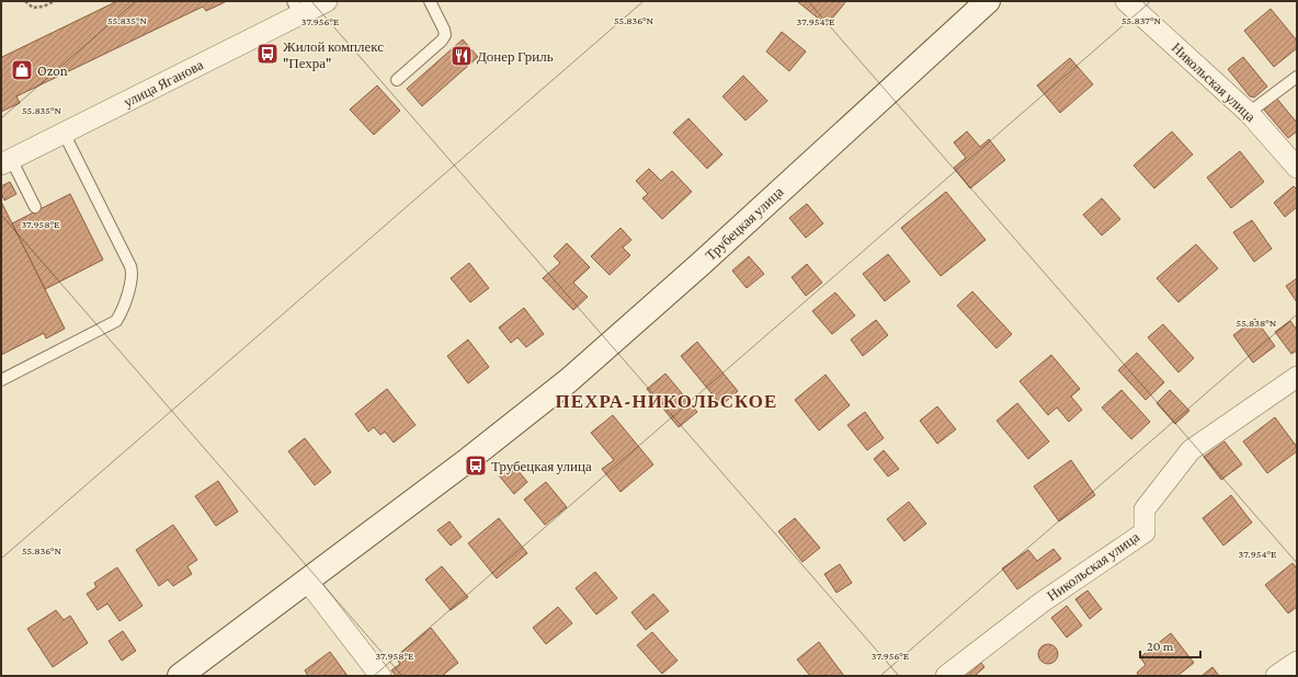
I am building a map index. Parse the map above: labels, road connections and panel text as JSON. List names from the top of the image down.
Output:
{
  "streets": {
    "main road": ["Трубецкая улица"],
    "street": ["Никольская улица", "улица Яганова"]
  },
  "districts": ["ПЕХРА-НИКОЛЬСКОЕ"],
  "places": {
    "bus stop": ["Жилой комплекс \"Пехра\"", "Трубецкая улица"],
    "restaurant": ["Донер Гриль"],
    "shop": ["Ozon"]
  },
  "scale_bar": "20 m",
  "coordinates": [
    "55.835°N",
    "55.836°N",
    "55.837°N",
    "37.956°E",
    "37.954°E",
    "37.958°E",
    "55.838°N"
  ]
}
